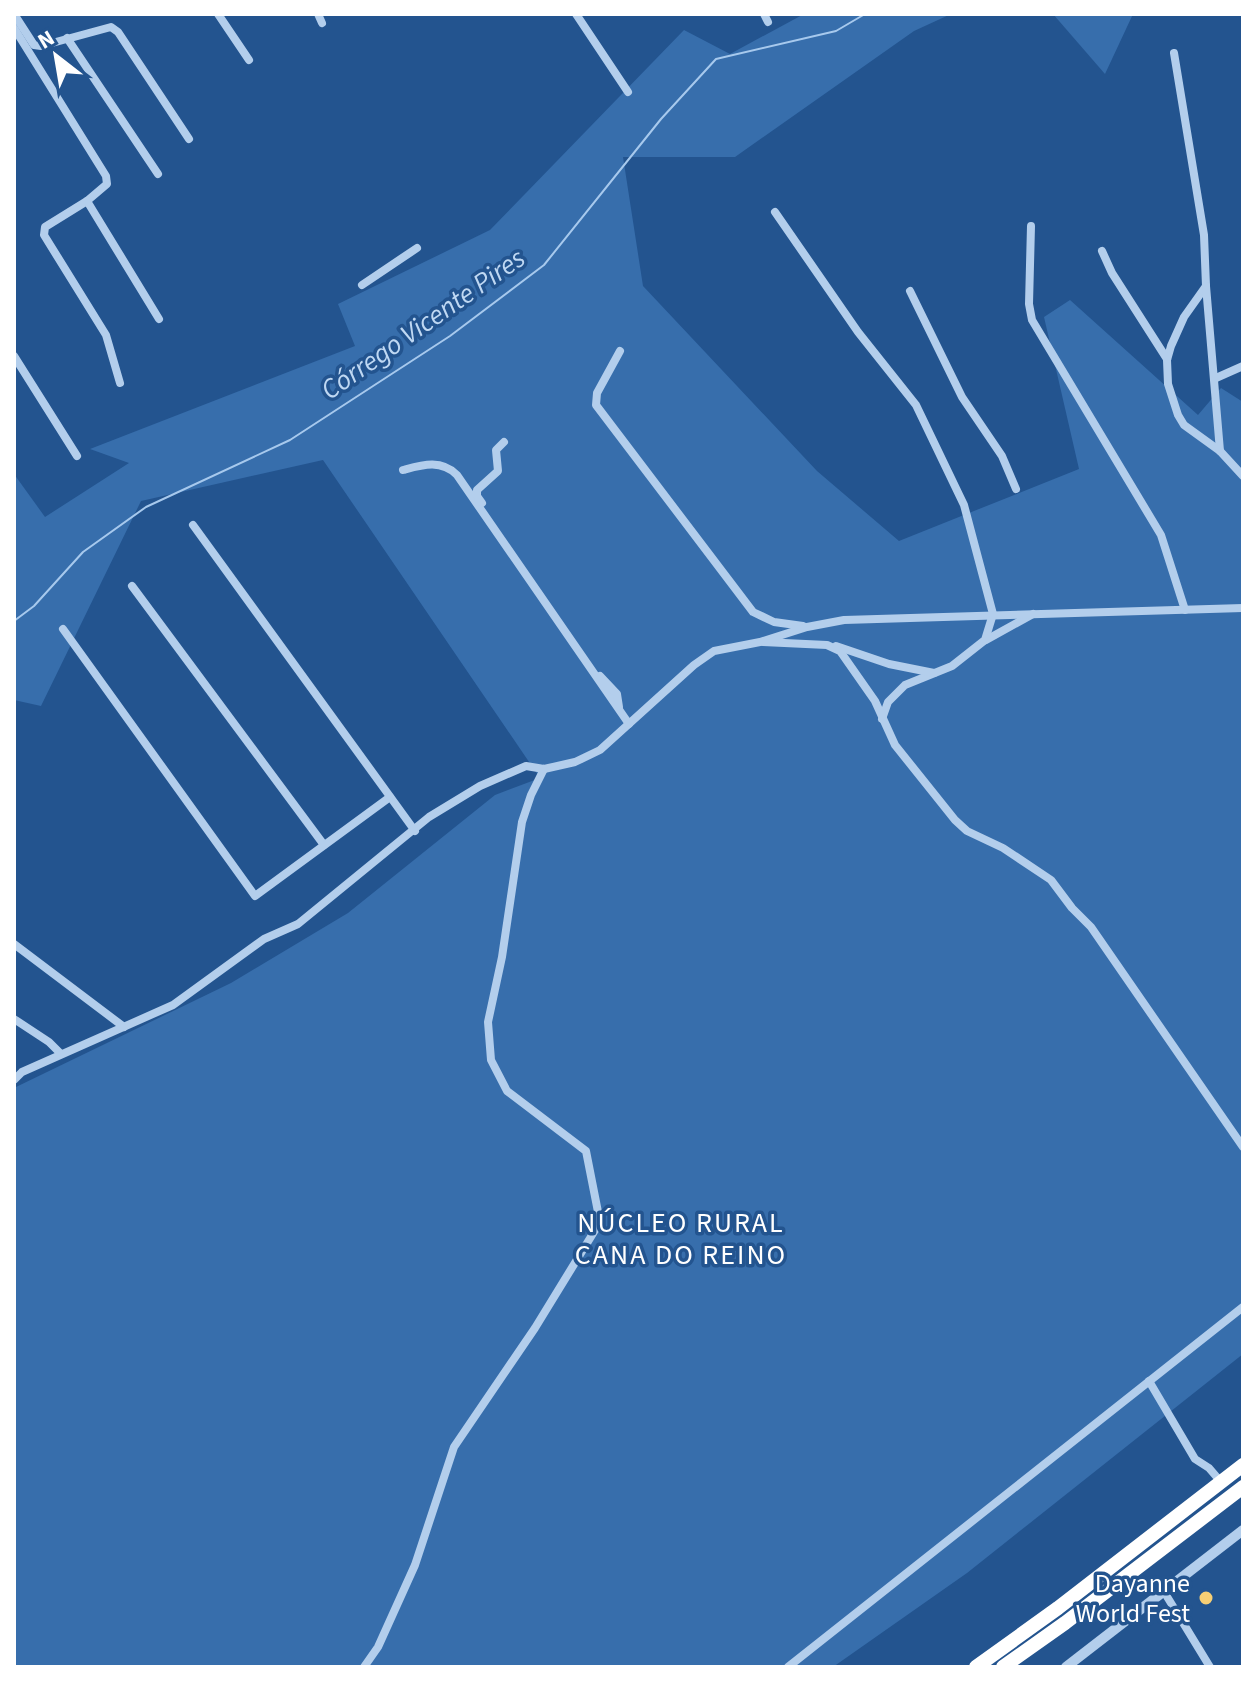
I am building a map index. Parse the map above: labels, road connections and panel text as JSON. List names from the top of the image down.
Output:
{
  "districts": ["NÚCLEO RURAL CANA DO REINO"],
  "water": ["Córrego Vicente Pires"],
  "places": ["Dayanne World Fest"],
  "north": "top left"
}
